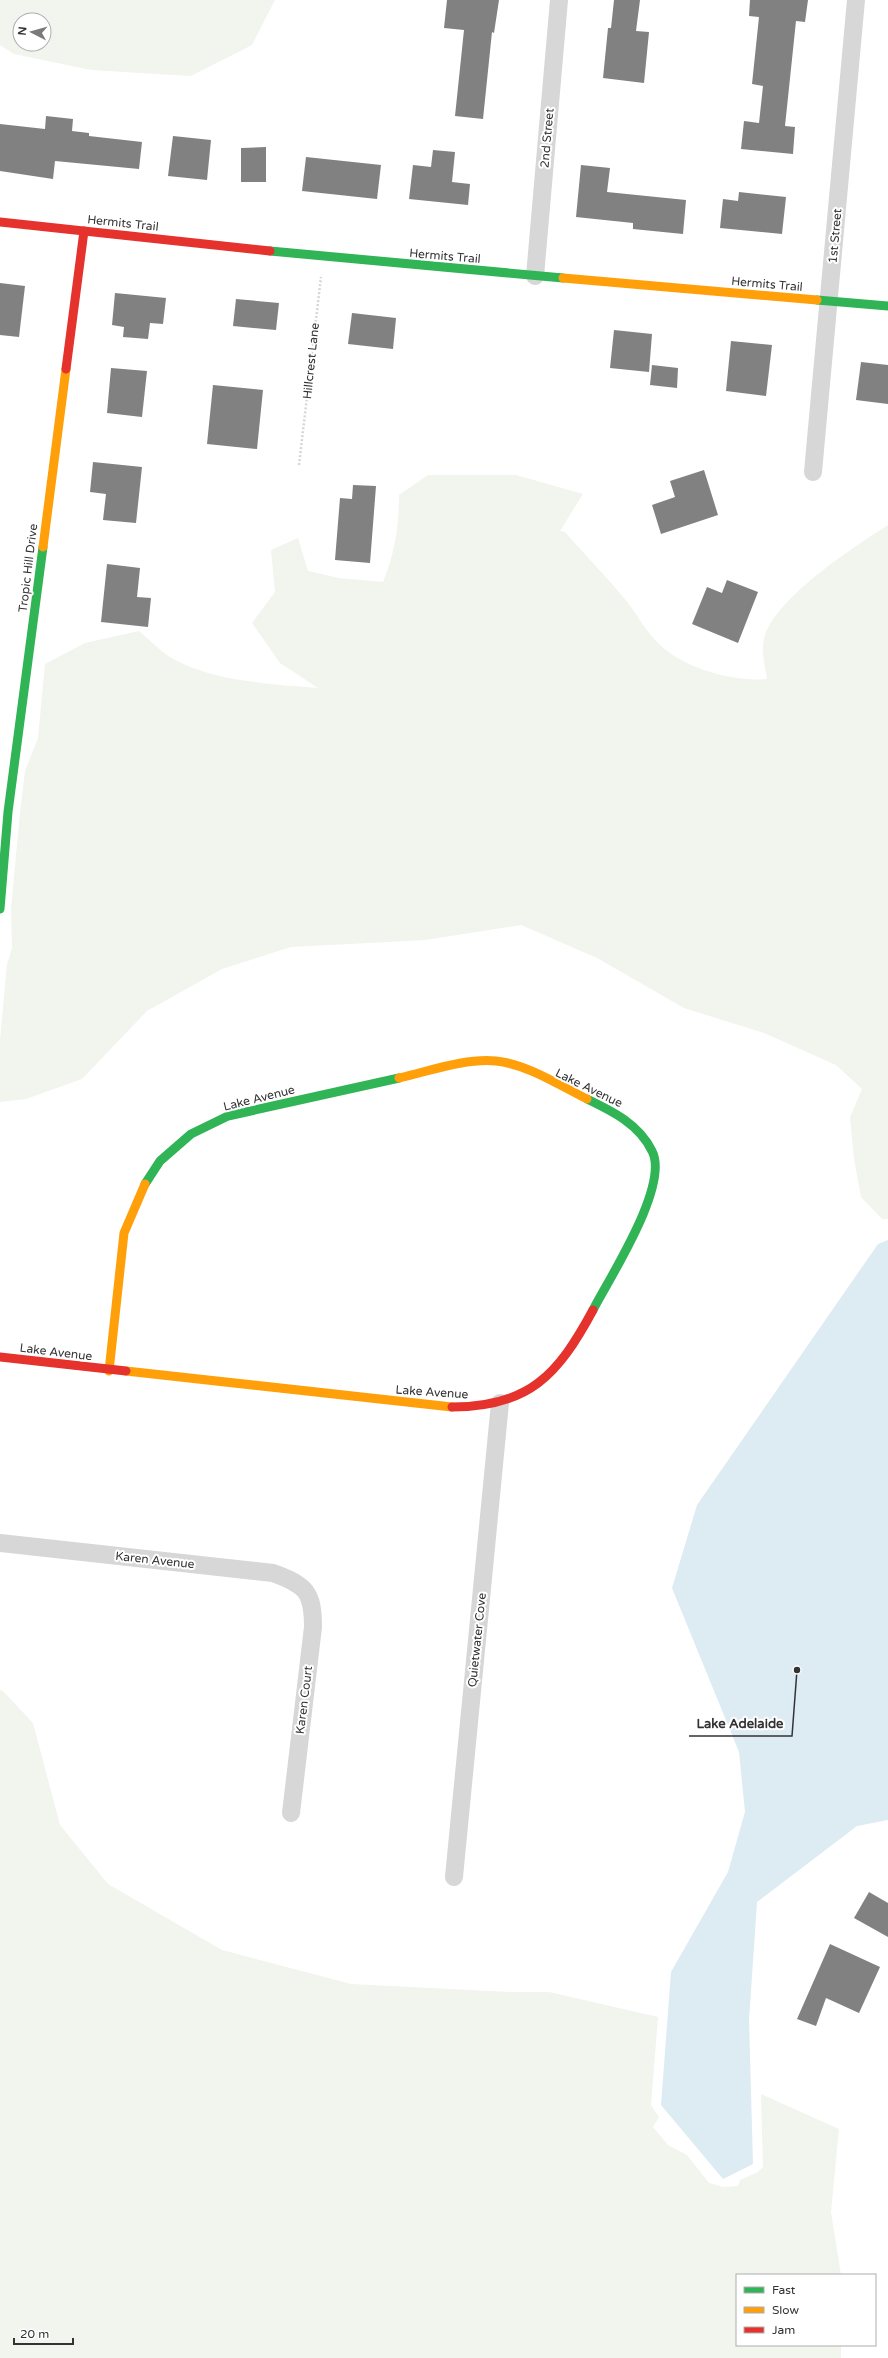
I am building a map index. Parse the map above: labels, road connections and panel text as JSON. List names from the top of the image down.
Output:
{
  "streets": {
    "street": [
      "2nd Street",
      "Hermits Trail",
      "1st Street",
      "Tropic Hill Drive",
      "Lake Avenue",
      "Karen Avenue",
      "Quietwater Cove",
      "Karen Court"
    ],
    "path": ["Hillcrest Lane"]
  },
  "crossings": [
    ["2nd Street", "Hermits Trail"],
    ["Hermits Trail", "1st Street"],
    ["Hermits Trail", "Hillcrest Lane"],
    ["Hermits Trail", "Tropic Hill Drive"],
    ["Lake Avenue", "Quietwater Cove"],
    ["Karen Avenue", "Karen Court"]
  ],
  "places": ["Lake Adelaide"],
  "legend": ["Fast", "Slow", "Jam"],
  "scale_bar": "20 m",
  "north": "left"
}
